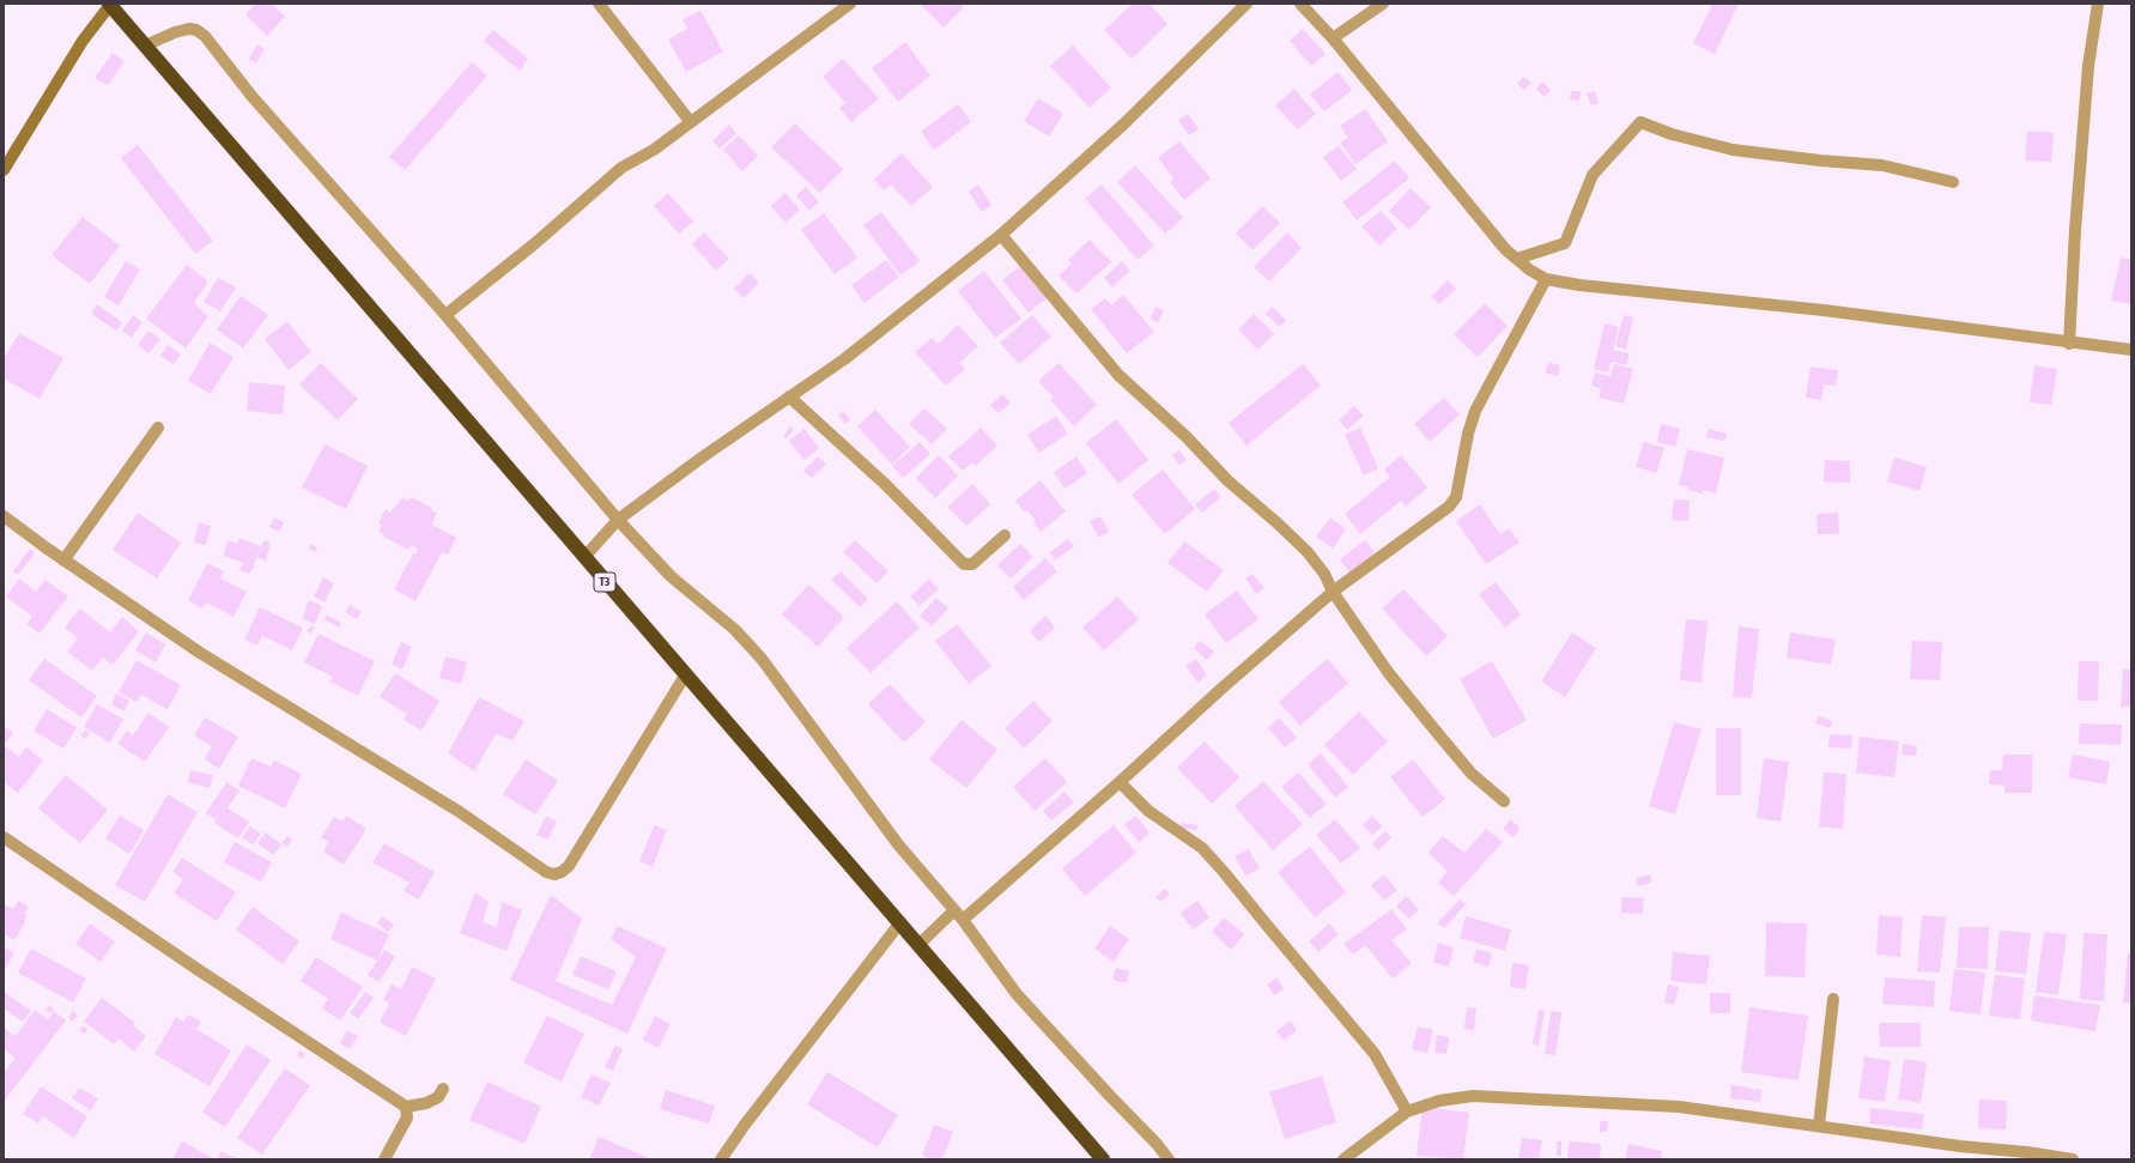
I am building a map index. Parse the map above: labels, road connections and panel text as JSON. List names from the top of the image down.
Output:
{
  "streets": {
    "highway": ["T3"]
  }
}
